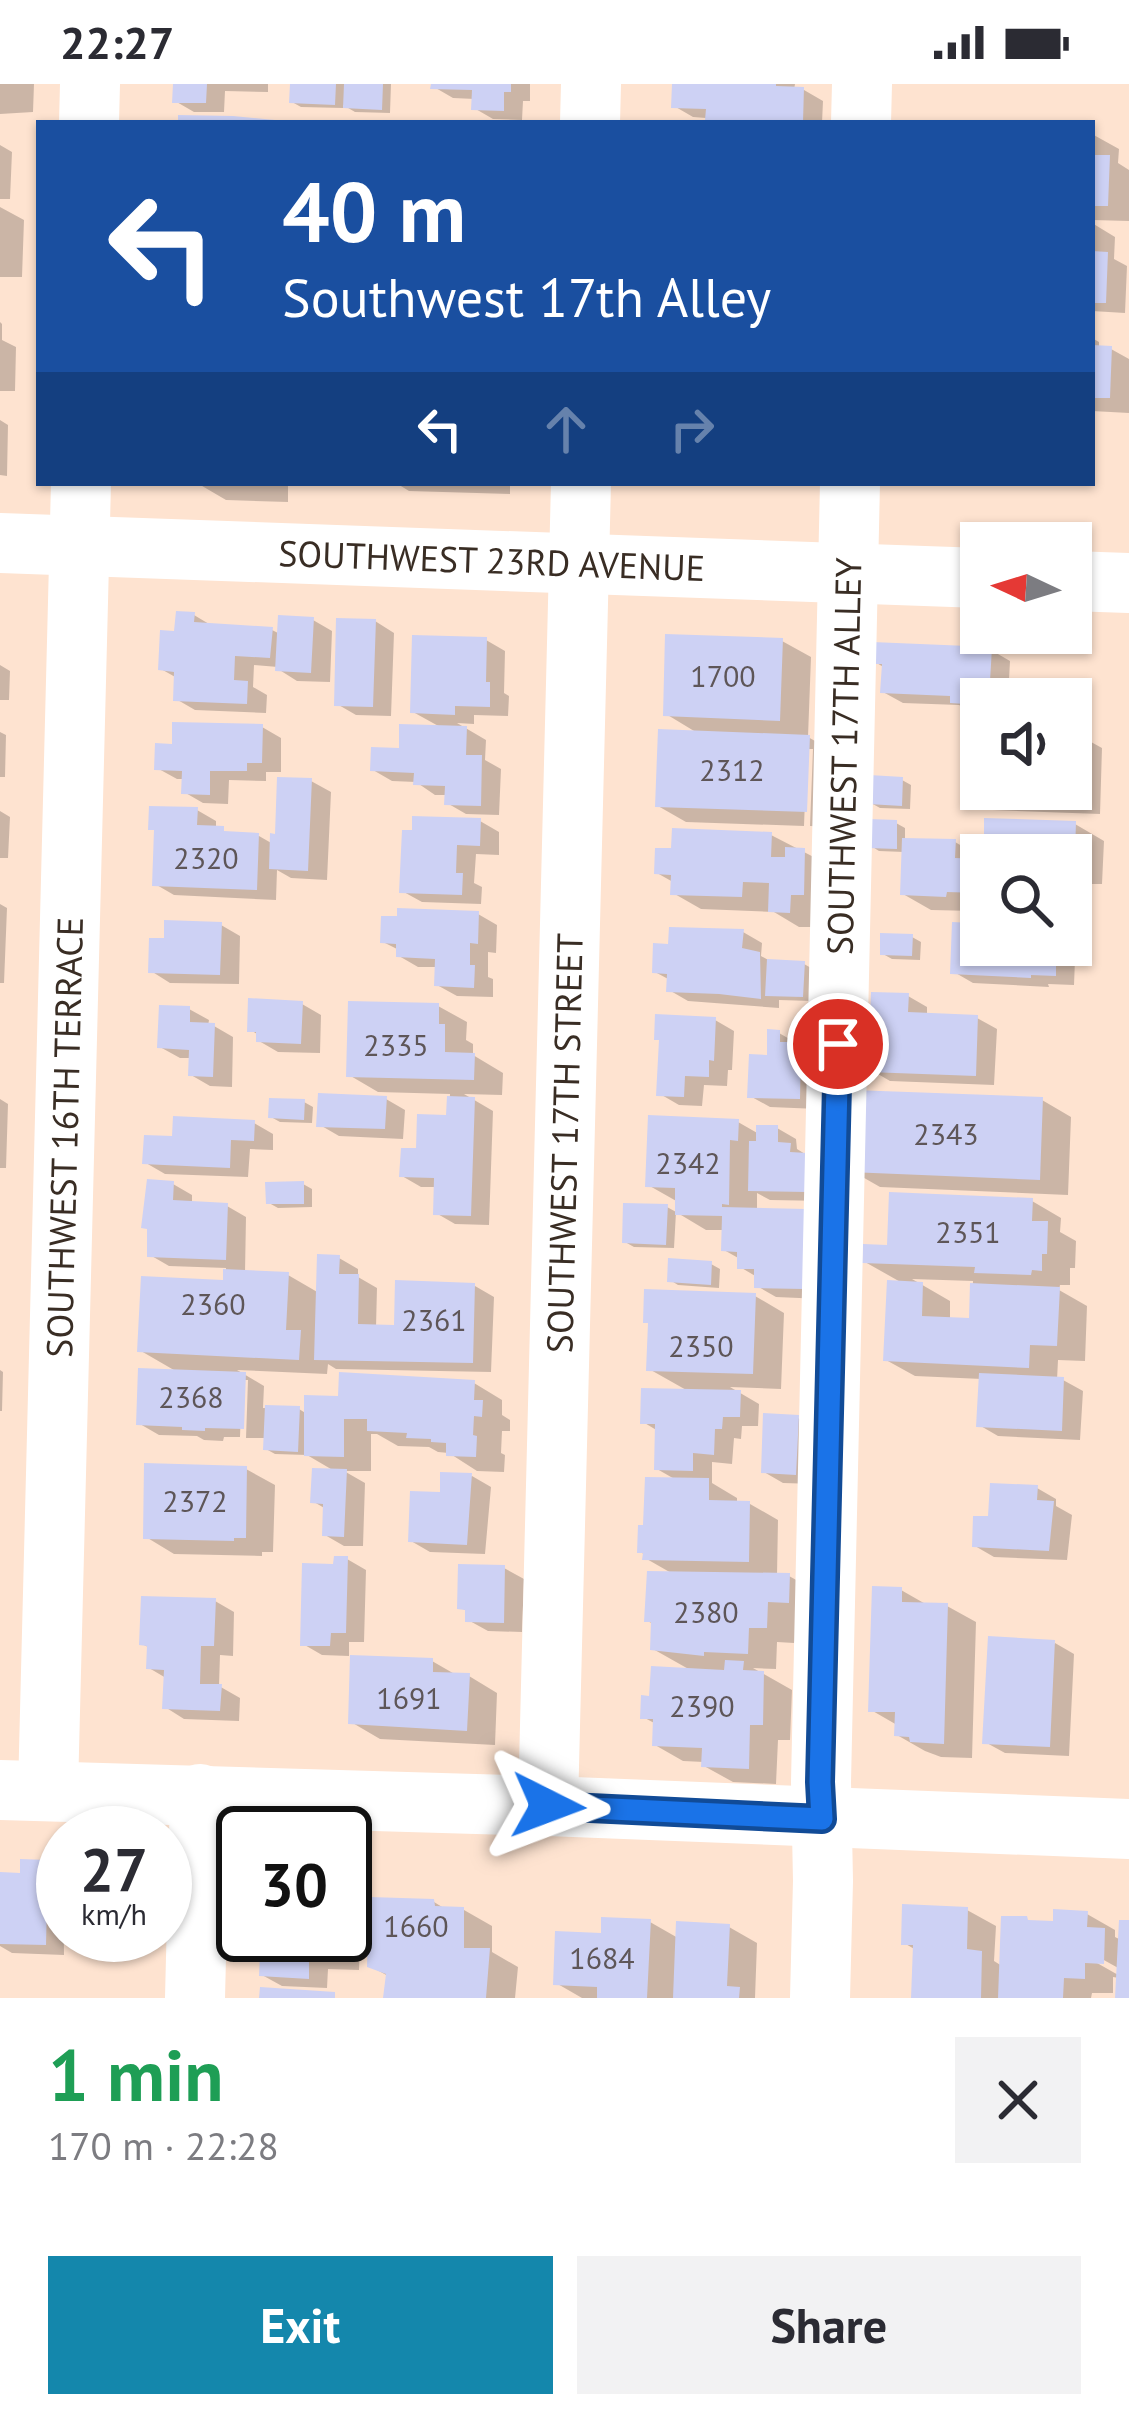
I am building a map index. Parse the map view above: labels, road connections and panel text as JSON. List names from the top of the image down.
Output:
{
  "streets": {
    "street": [
      "SOUTHWEST 23RD AVENUE",
      "SOUTHWEST 17TH ALLEY",
      "SOUTHWEST 16TH TERRACE",
      "SOUTHWEST 17TH STREET"
    ]
  },
  "crossings": [
    ["SOUTHWEST 23RD AVENUE", "SOUTHWEST 17TH ALLEY"],
    ["SOUTHWEST 23RD AVENUE", "SOUTHWEST 16TH TERRACE"],
    ["SOUTHWEST 23RD AVENUE", "SOUTHWEST 17TH STREET"]
  ],
  "house_numbers": [
    "1700",
    "2312",
    "2320",
    "2335",
    "2343",
    "2342",
    "2351",
    "2360",
    "2361",
    "2350",
    "2368",
    "2372",
    "2380",
    "1691",
    "2390",
    "1660",
    "1684"
  ],
  "north": "left",
  "page": {
    "status": "22:27",
    "turn": ["40 m", "Southwest 17th Alley"],
    "speed": "27 km/h",
    "limit": "30",
    "heading": ["1 min", "170 m · 22:28"],
    "buttons": ["Exit", "Share"]
  }
}
